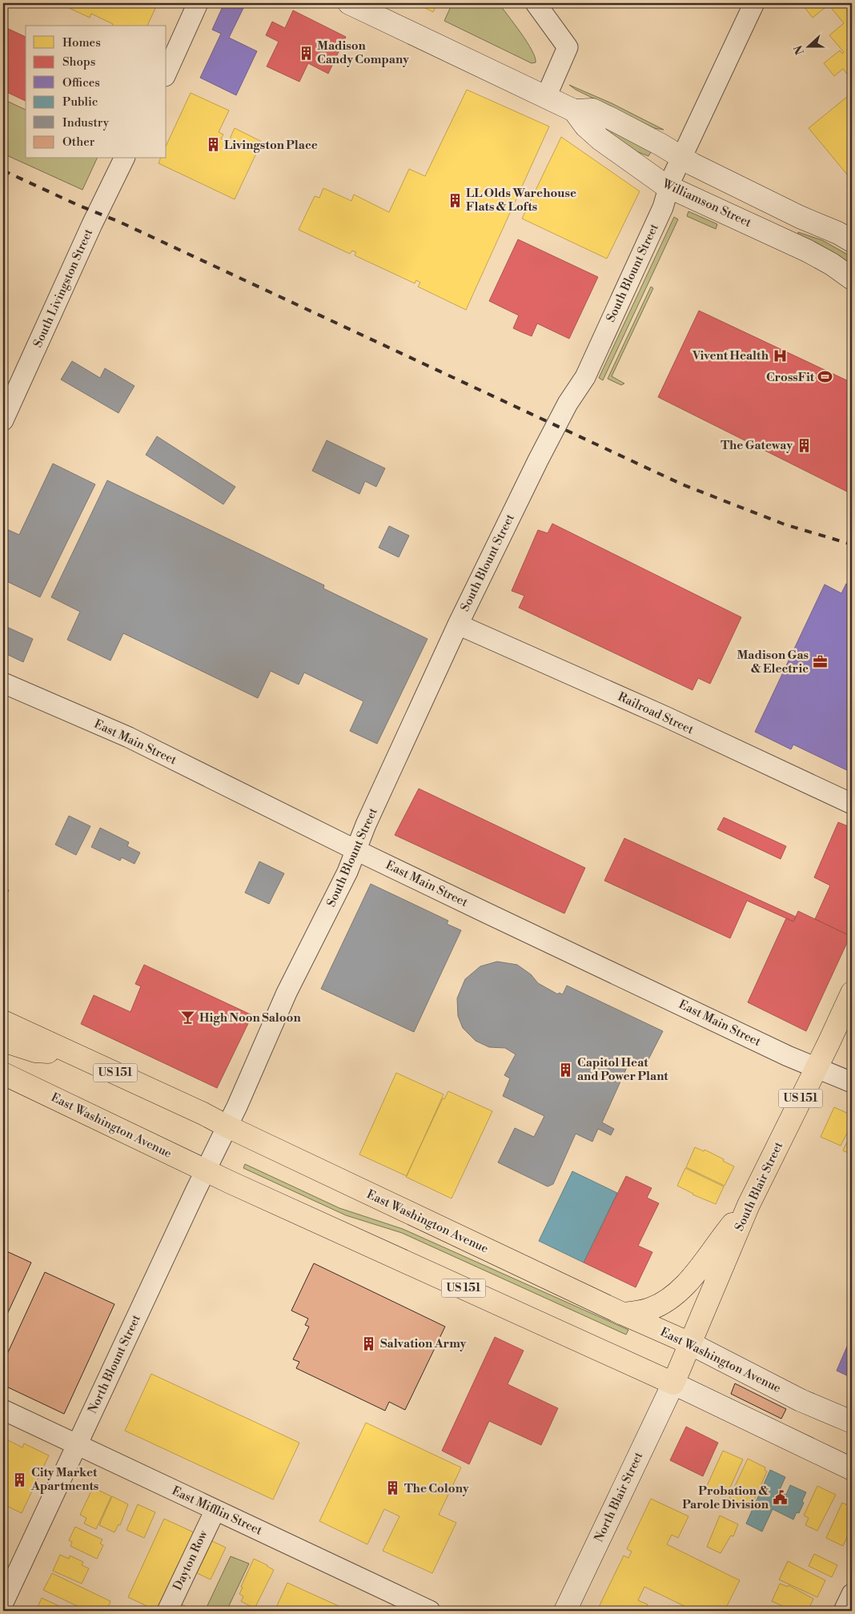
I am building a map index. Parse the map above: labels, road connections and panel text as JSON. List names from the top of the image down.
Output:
{
  "streets": {
    "main road": ["US 151", "East Washington Avenue", "South Blair Street"],
    "street": [
      "Williamson Street",
      "South Blount Street",
      "South Livingston Street",
      "Railroad Street",
      "East Main Street",
      "North Blount Street",
      "North Blair Street",
      "East Mifflin Street",
      "Dayton Row"
    ]
  },
  "crossings": [
    ["Williamson Street", "South Blount Street"],
    ["South Blount Street", "Railroad Street"],
    ["South Blount Street", "East Main Street"],
    ["South Blount Street", "East Washington Avenue"],
    ["South Blount Street", "North Blount Street"],
    ["East Main Street", "South Blair Street"],
    ["US 151", "East Washington Avenue"],
    ["US 151", "South Blair Street"],
    ["East Washington Avenue", "South Blair Street"],
    ["East Washington Avenue", "North Blount Street"],
    ["East Washington Avenue", "North Blair Street"],
    ["South Blair Street", "North Blair Street"],
    ["North Blount Street", "East Mifflin Street"],
    ["East Mifflin Street", "Dayton Row"]
  ],
  "places": {
    "building": [
      "Madison Candy Company",
      "Livingston Place",
      "LL Olds Warehouse Flats & Lofts",
      "The Gateway",
      "Capitol Heat and Power Plant",
      "Salvation Army",
      "City Market Apartments",
      "The Colony"
    ],
    "hospital": ["Vivent Health"],
    "sports": ["CrossFit"],
    "office": ["Madison Gas & Electric"],
    "bar": ["High Noon Saloon"],
    "public building": ["Probation & Parole Division"]
  },
  "legend": [
    "Homes",
    "Shops",
    "Offices",
    "Public",
    "Industry",
    "Other"
  ],
  "north": "left"
}
